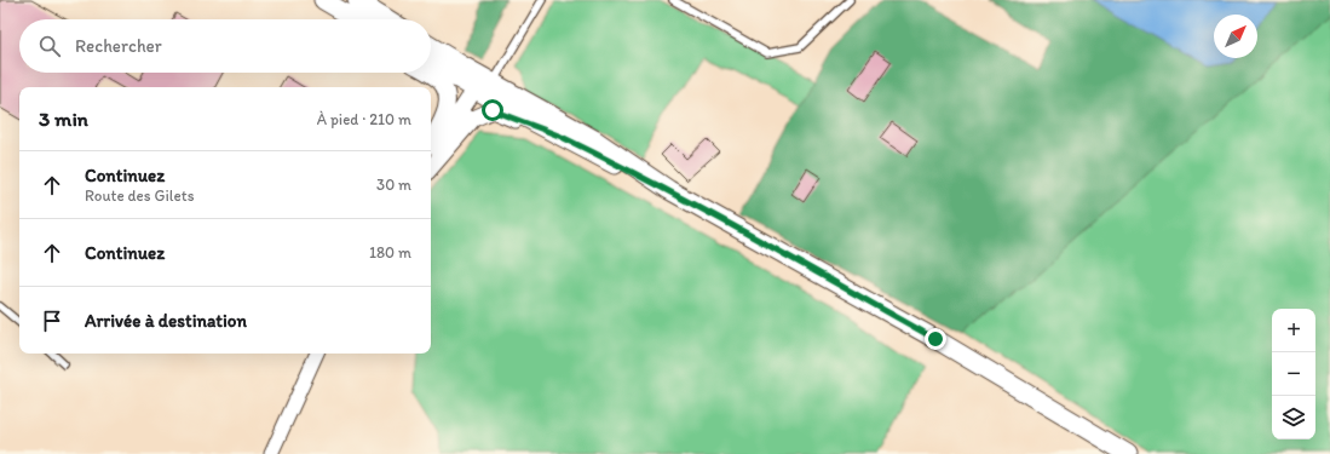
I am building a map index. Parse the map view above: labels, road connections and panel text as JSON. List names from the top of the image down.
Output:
{
  "north": "top right",
  "page": {
    "search": "Rechercher",
    "heading": ["3 min", "À pied · 210 m"],
    "list": [
      ["Continuez", "Route des Gilets", "30 m"],
      ["Continuez", "180 m"],
      "Arrivée à destination"
    ],
    "map_buttons": ["+", "−"]
  }
}
